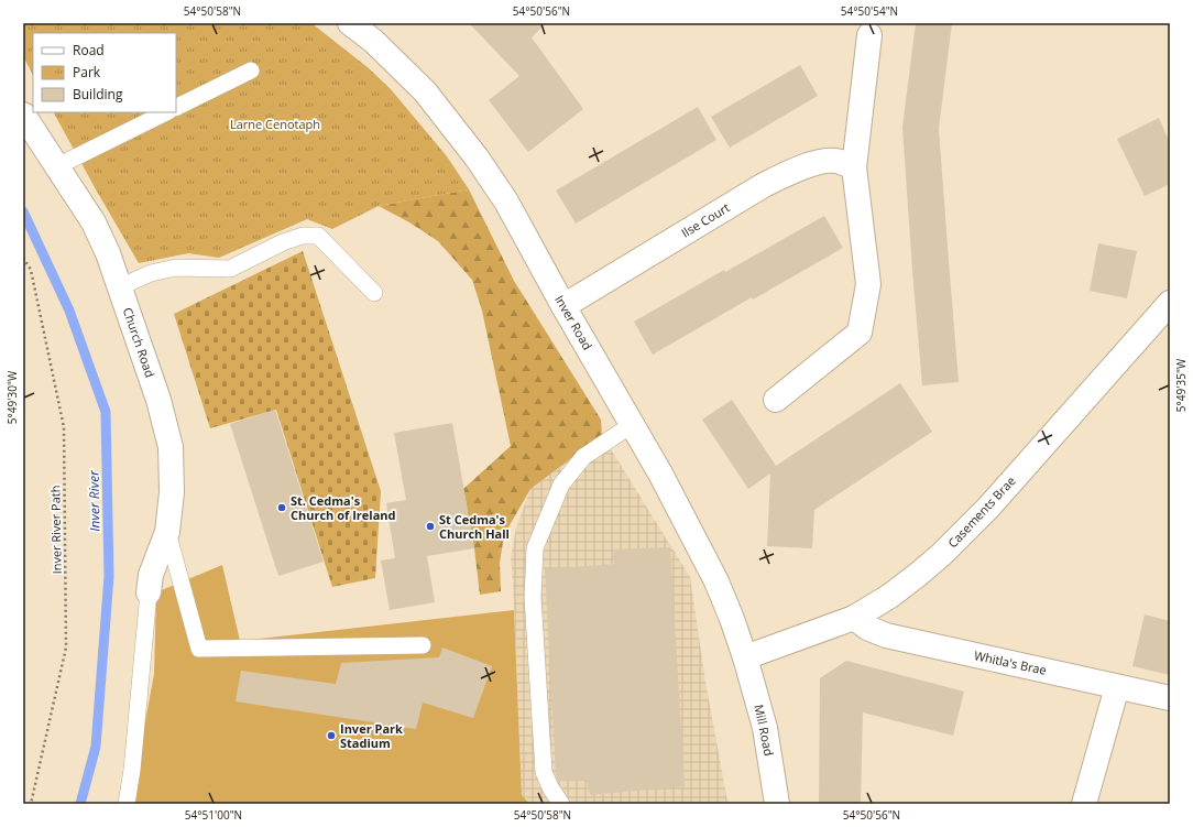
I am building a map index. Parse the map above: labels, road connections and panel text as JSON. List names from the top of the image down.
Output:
{
  "streets": {
    "street": [
      "Ilse Court",
      "Inver Road",
      "Church Road",
      "Casements Brae",
      "Whitla's Brae",
      "Mill Road"
    ],
    "path": ["Inver River Path"]
  },
  "crossings": [
    ["Ilse Court", "Inver Road"],
    ["Inver Road", "Casements Brae"],
    ["Inver Road", "Mill Road"],
    ["Casements Brae", "Whitla's Brae"],
    ["Casements Brae", "Mill Road"]
  ],
  "water": ["Inver River"],
  "parks": ["Larne Cenotaph"],
  "places": ["St. Cedma's Church of Ireland", "St Cedma's Church Hall", "Inver Park Stadium"],
  "legend": ["Road", "Park", "Building"],
  "coordinates": [
    "54°50'58\"N",
    "54°50'56\"N",
    "54°50'54\"N",
    "5°49'35\"W",
    "5°49'30\"W",
    "54°51'00\"N"
  ]
}
